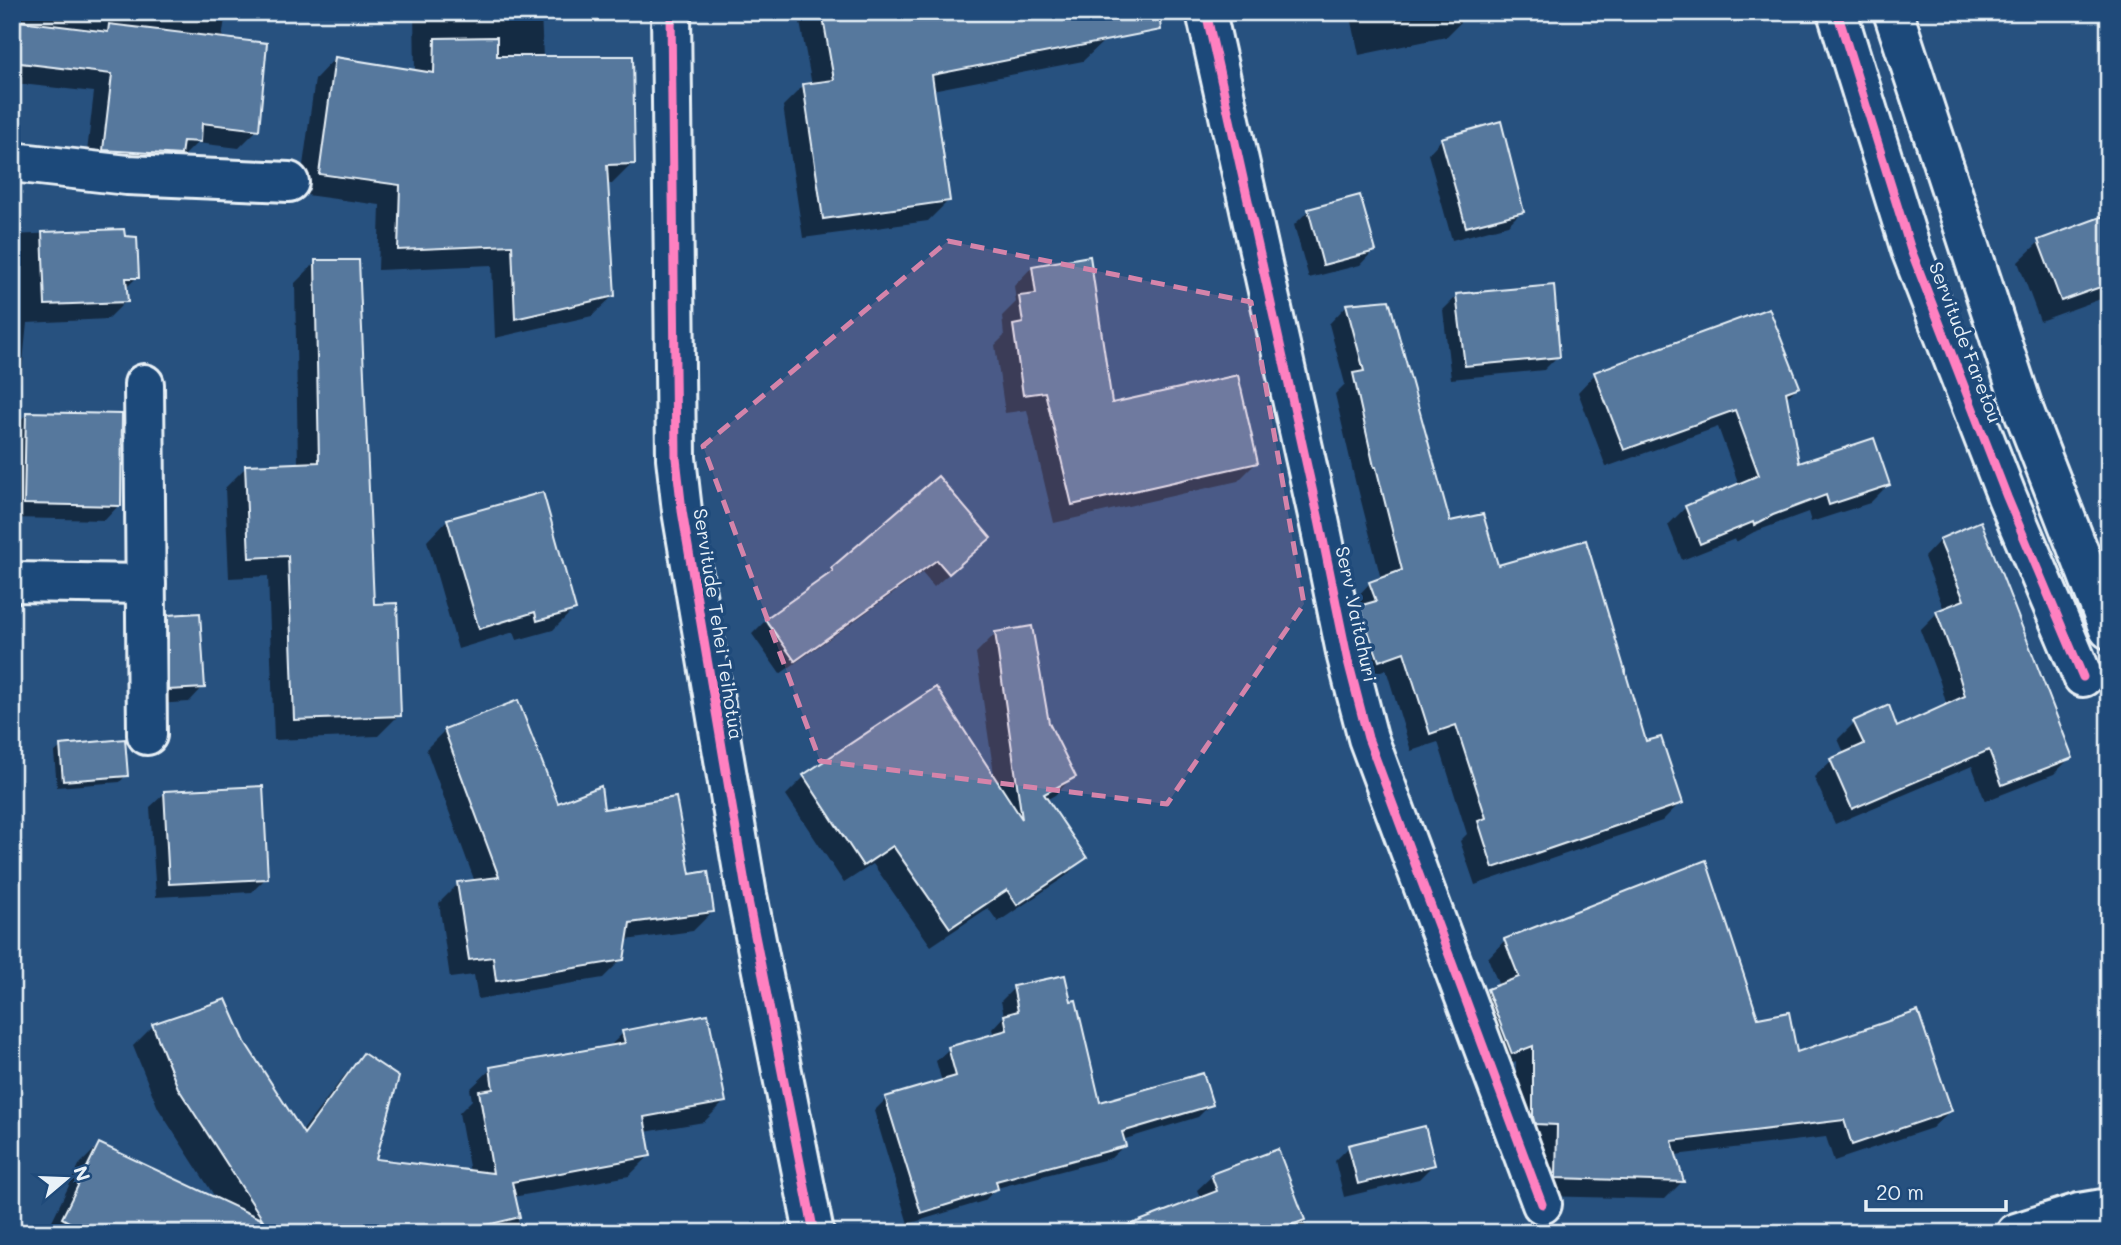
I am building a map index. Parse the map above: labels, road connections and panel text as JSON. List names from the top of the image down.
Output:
{
  "streets": {
    "main road": ["Servitude Faretou", "Serv .Vaitahuri", "Servitude Tehei Teihotua"]
  },
  "scale_bar": "20 m",
  "north": "right"
}
